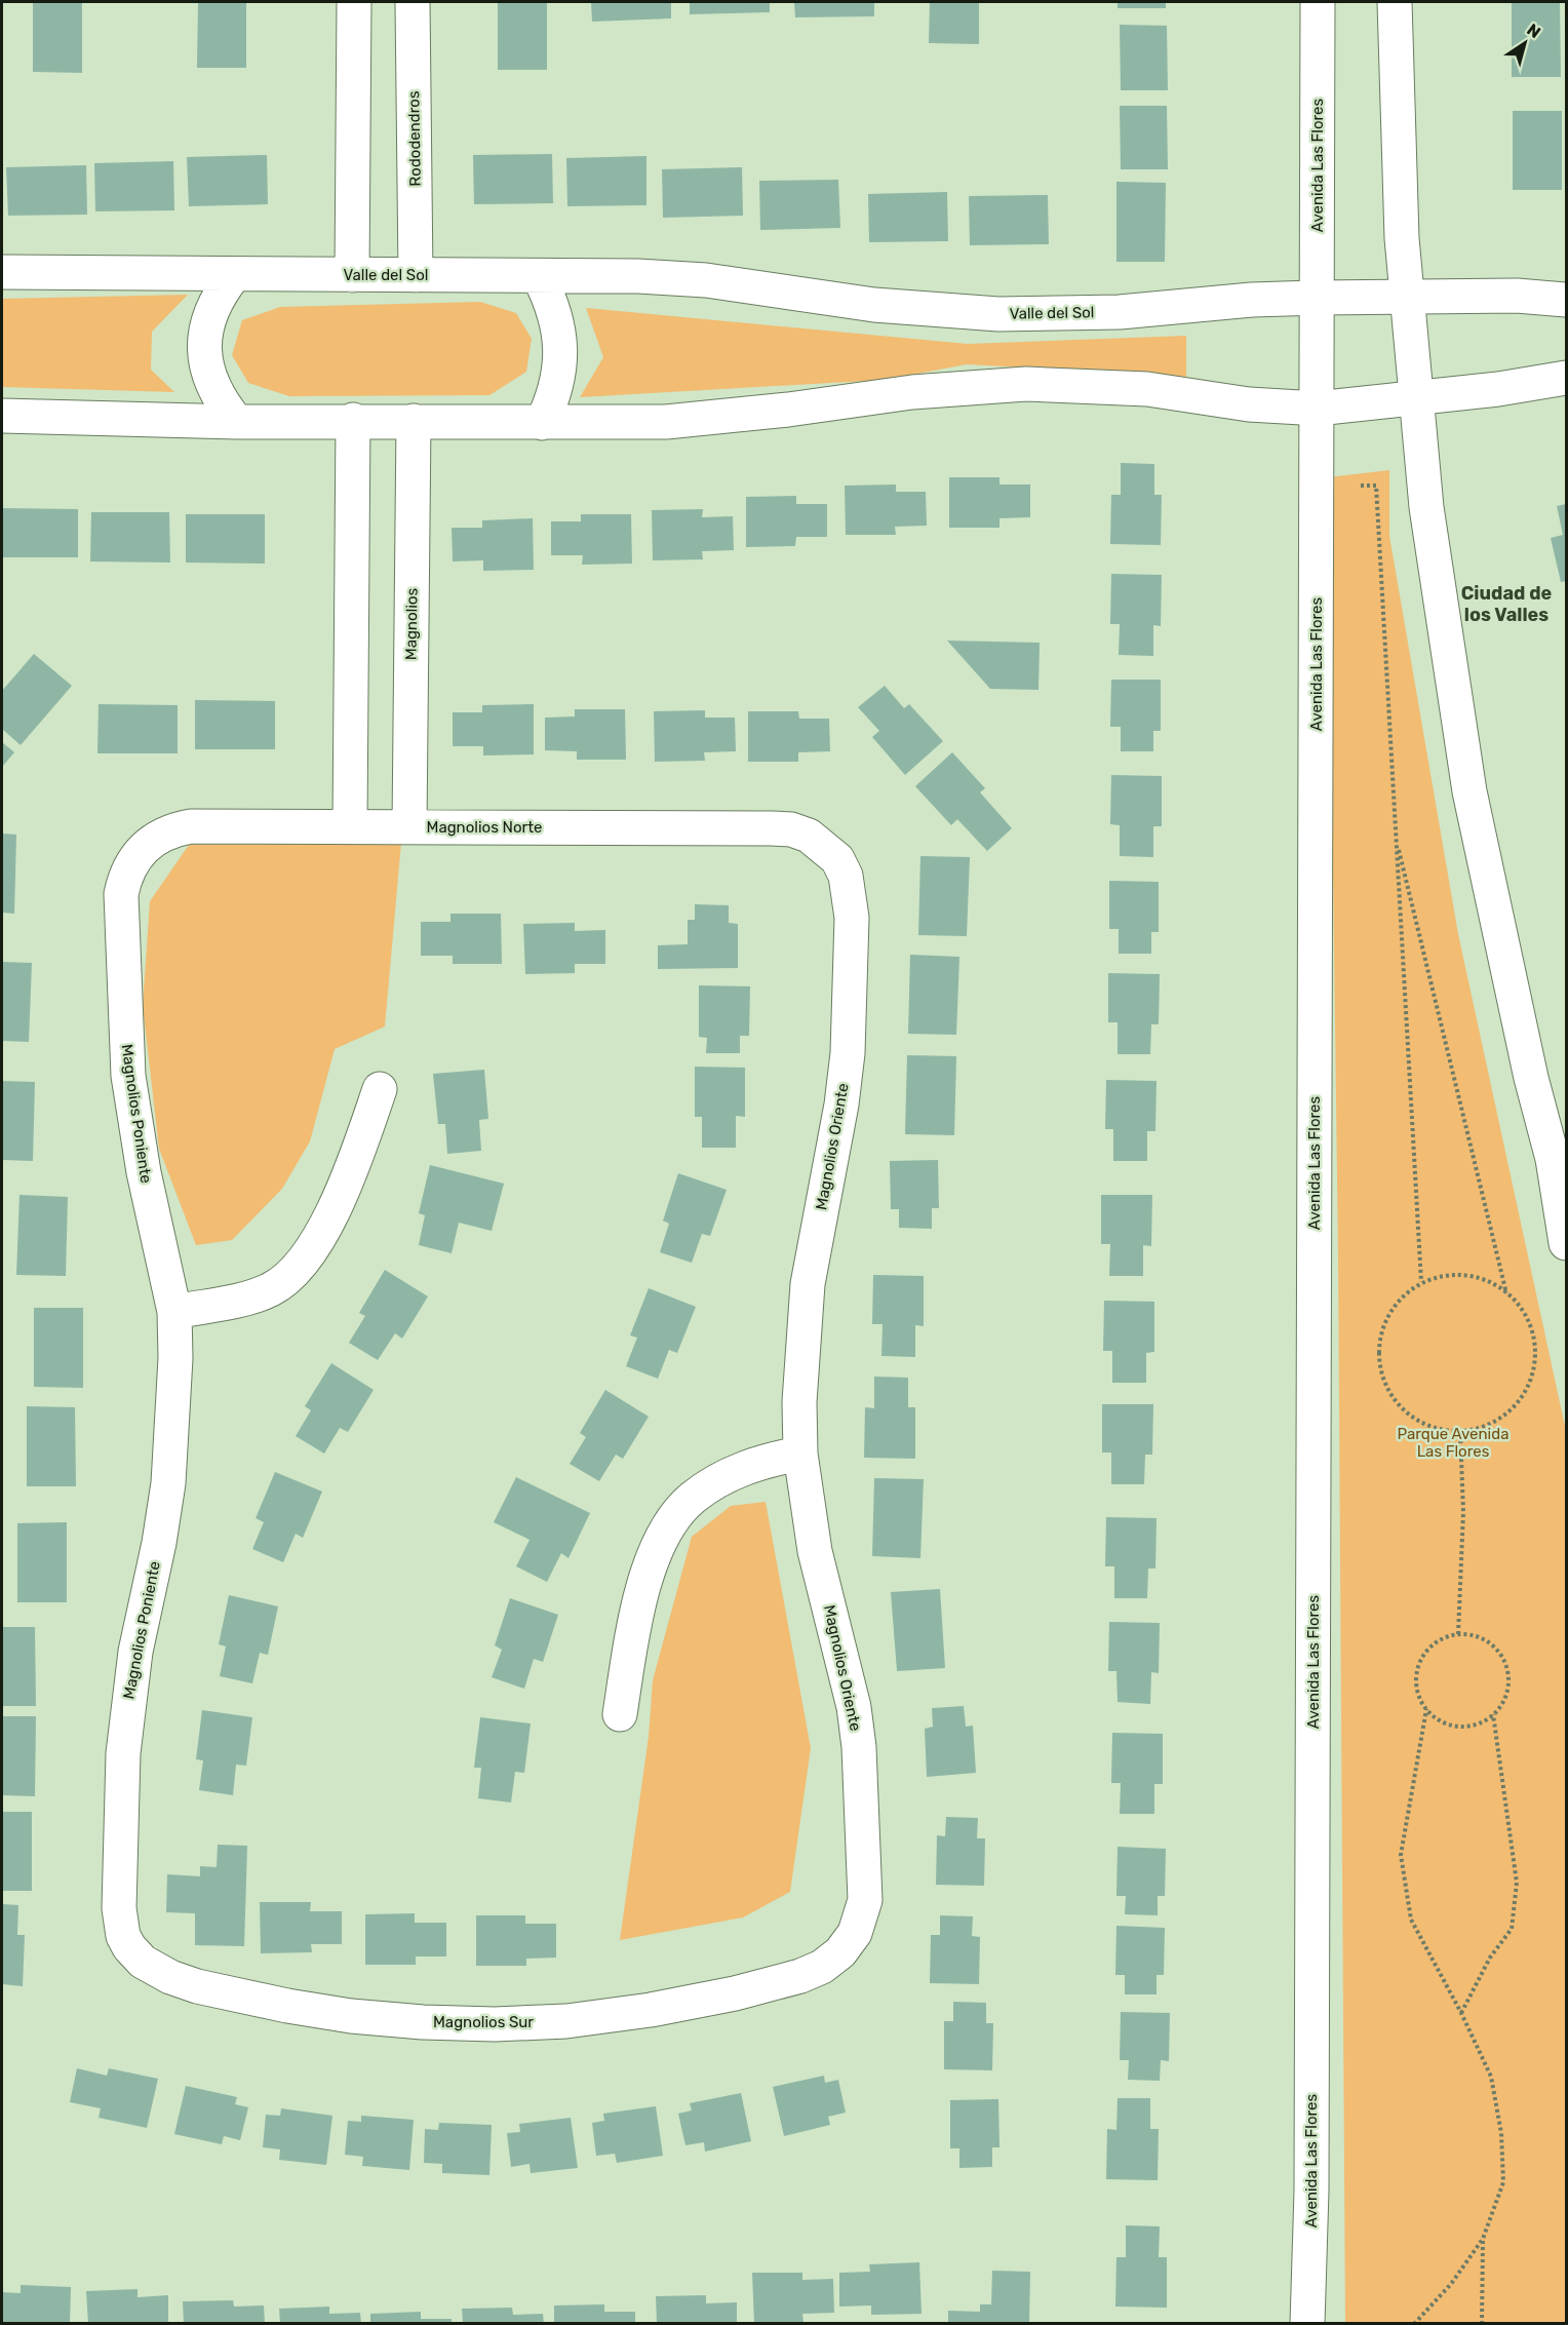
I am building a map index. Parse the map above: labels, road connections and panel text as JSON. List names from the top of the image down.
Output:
{
  "streets": {
    "street": [
      "Rododendros",
      "Avenida Las Flores",
      "Valle del Sol",
      "Magnolios",
      "Magnolios Norte",
      "Magnolios Poniente",
      "Magnolios Oriente",
      "Magnolios Sur"
    ]
  },
  "crossings": [
    ["Rododendros", "Valle del Sol"],
    ["Avenida Las Flores", "Valle del Sol"],
    ["Magnolios", "Magnolios Norte"],
    ["Magnolios Norte", "Magnolios Poniente"],
    ["Magnolios Norte", "Magnolios Oriente"],
    ["Magnolios Poniente", "Magnolios Sur"],
    ["Magnolios Oriente", "Magnolios Sur"]
  ],
  "districts": ["Ciudad de los Valles"],
  "parks": ["Parque Avenida Las Flores"],
  "north": "top right"
}
